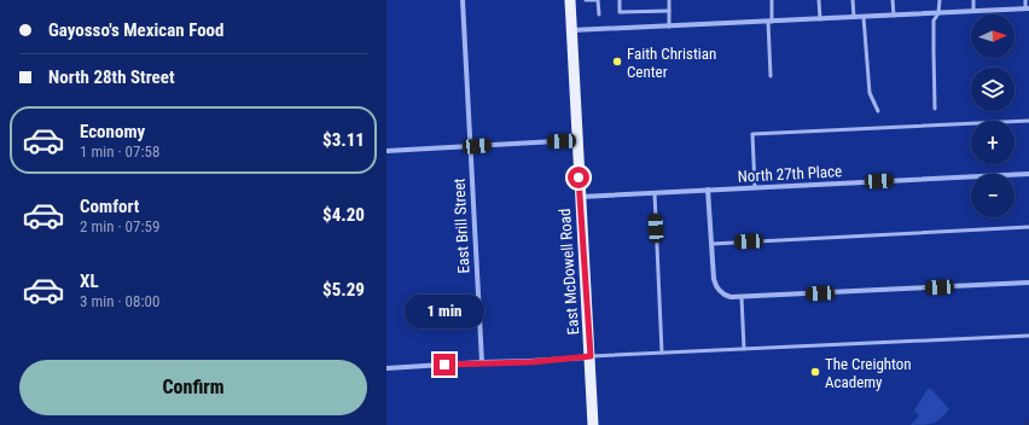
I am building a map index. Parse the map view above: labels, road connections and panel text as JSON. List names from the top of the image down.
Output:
{
  "streets": {
    "main road": ["East McDowell Road"],
    "street": ["North 27th Place", "East Brill Street"]
  },
  "crossings": [
    ["North 27th Place", "East McDowell Road"]
  ],
  "places": ["Faith Christian Center", "The Creighton Academy"],
  "north": "right",
  "page": {
    "banner": ["Gayosso's Mexican Food", "North 28th Street"],
    "map_buttons": ["+", "−"],
    "list": [
      {
        "name": "Economy",
        "note": "1 min · 07:58",
        "value": "$3.11"
      },
      {
        "name": "Comfort",
        "note": "2 min · 07:59",
        "value": "$4.20"
      },
      {
        "name": "XL",
        "note": "3 min · 08:00",
        "value": "$5.29"
      }
    ],
    "bubble": "1 min",
    "buttons": "Confirm"
  }
}
